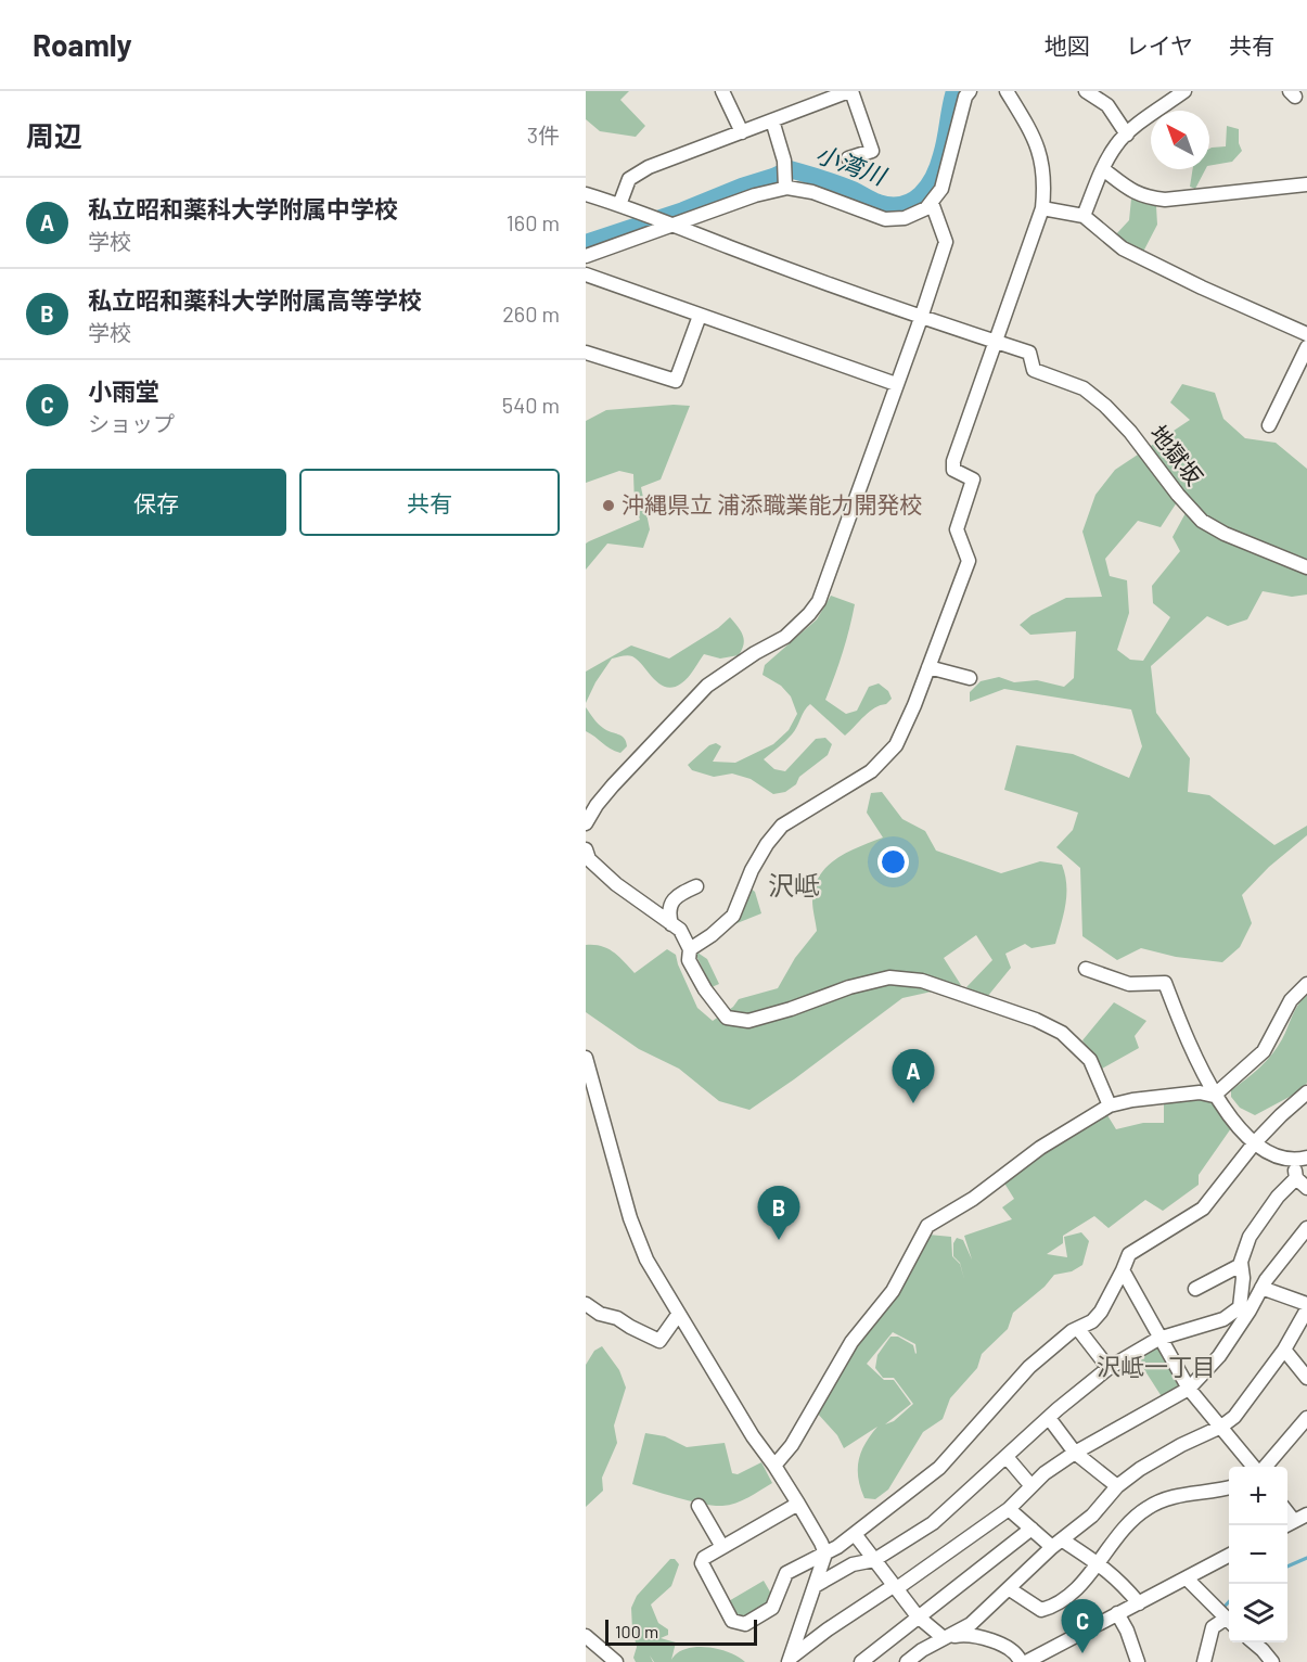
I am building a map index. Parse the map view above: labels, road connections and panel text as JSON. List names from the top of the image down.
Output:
{
  "streets": {
    "street": ["地獄坂"]
  },
  "districts": ["沢岻", "沢岻一丁目"],
  "water": ["小湾川"],
  "places": ["沖縄県立 浦添職業能力開発校"],
  "scale_bar": "100 m",
  "north": "top left",
  "page": {
    "header": "Roamly",
    "nav": ["地図", "レイヤ", "共有"],
    "heading": ["周辺", "3件"],
    "list": [
      {
        "mark": "A",
        "name": "私立昭和薬科大学附属中学校",
        "note": "学校",
        "value": "160 m"
      },
      {
        "mark": "B",
        "name": "私立昭和薬科大学附属高等学校",
        "note": "学校",
        "value": "260 m"
      },
      {
        "mark": "C",
        "name": "小雨堂",
        "note": "ショップ",
        "value": "540 m"
      }
    ],
    "buttons": ["保存", "共有"],
    "pins": ["A", "B", "C"],
    "map_buttons": ["+", "−"],
    "scale": "100 m"
  }
}
